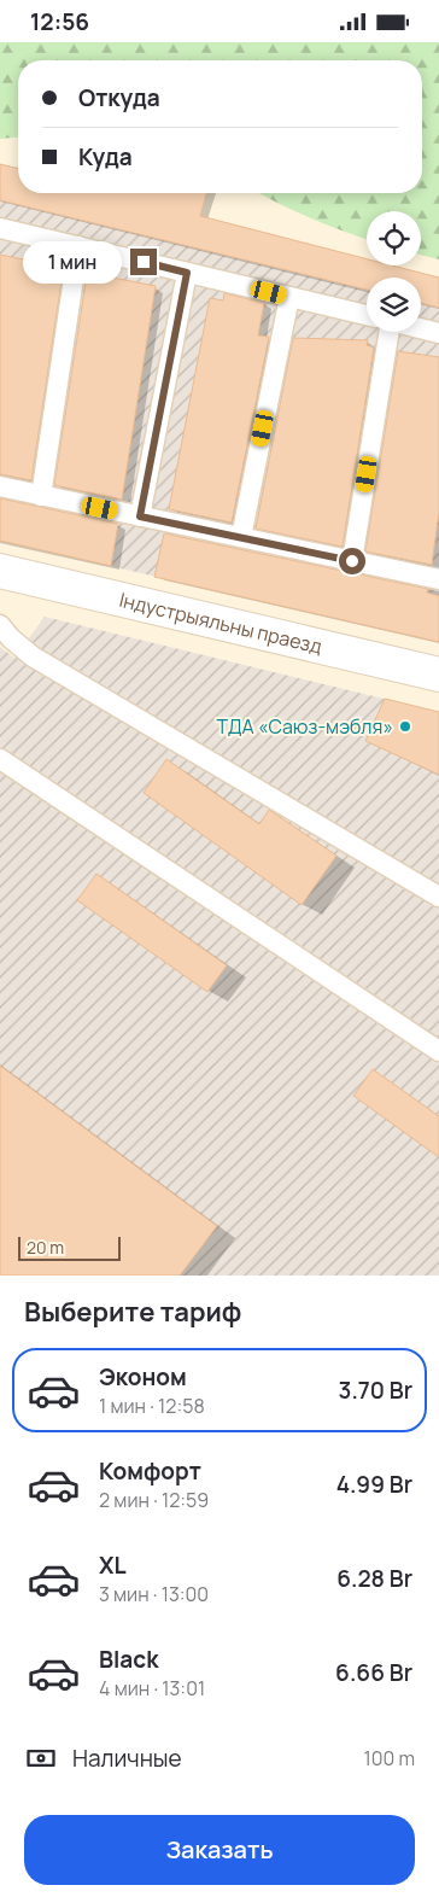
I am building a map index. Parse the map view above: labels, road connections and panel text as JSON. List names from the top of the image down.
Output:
{
  "streets": {
    "street": ["Індустрыяльны праезд"]
  },
  "places": ["ТДА «Саюз-мэбля»"],
  "scale_bar": "20 m",
  "page": {
    "status": "12:56",
    "banner": ["Откуда", "Куда"],
    "bubble": "1 мин",
    "scale": "20 m",
    "heading": "Выберите тариф",
    "list": [
      {
        "name": "Эконом",
        "note": "1 мин · 12:58",
        "value": "3.70 Br"
      },
      {
        "name": "Комфорт",
        "note": "2 мин · 12:59",
        "value": "4.99 Br"
      },
      {
        "name": "XL",
        "note": "3 мин · 13:00",
        "value": "6.28 Br"
      },
      {
        "name": "Black",
        "note": "4 мин · 13:01",
        "value": "6.66 Br"
      }
    ],
    "pay": ["Наличные", "100 m"],
    "buttons": "Заказать"
  }
}
